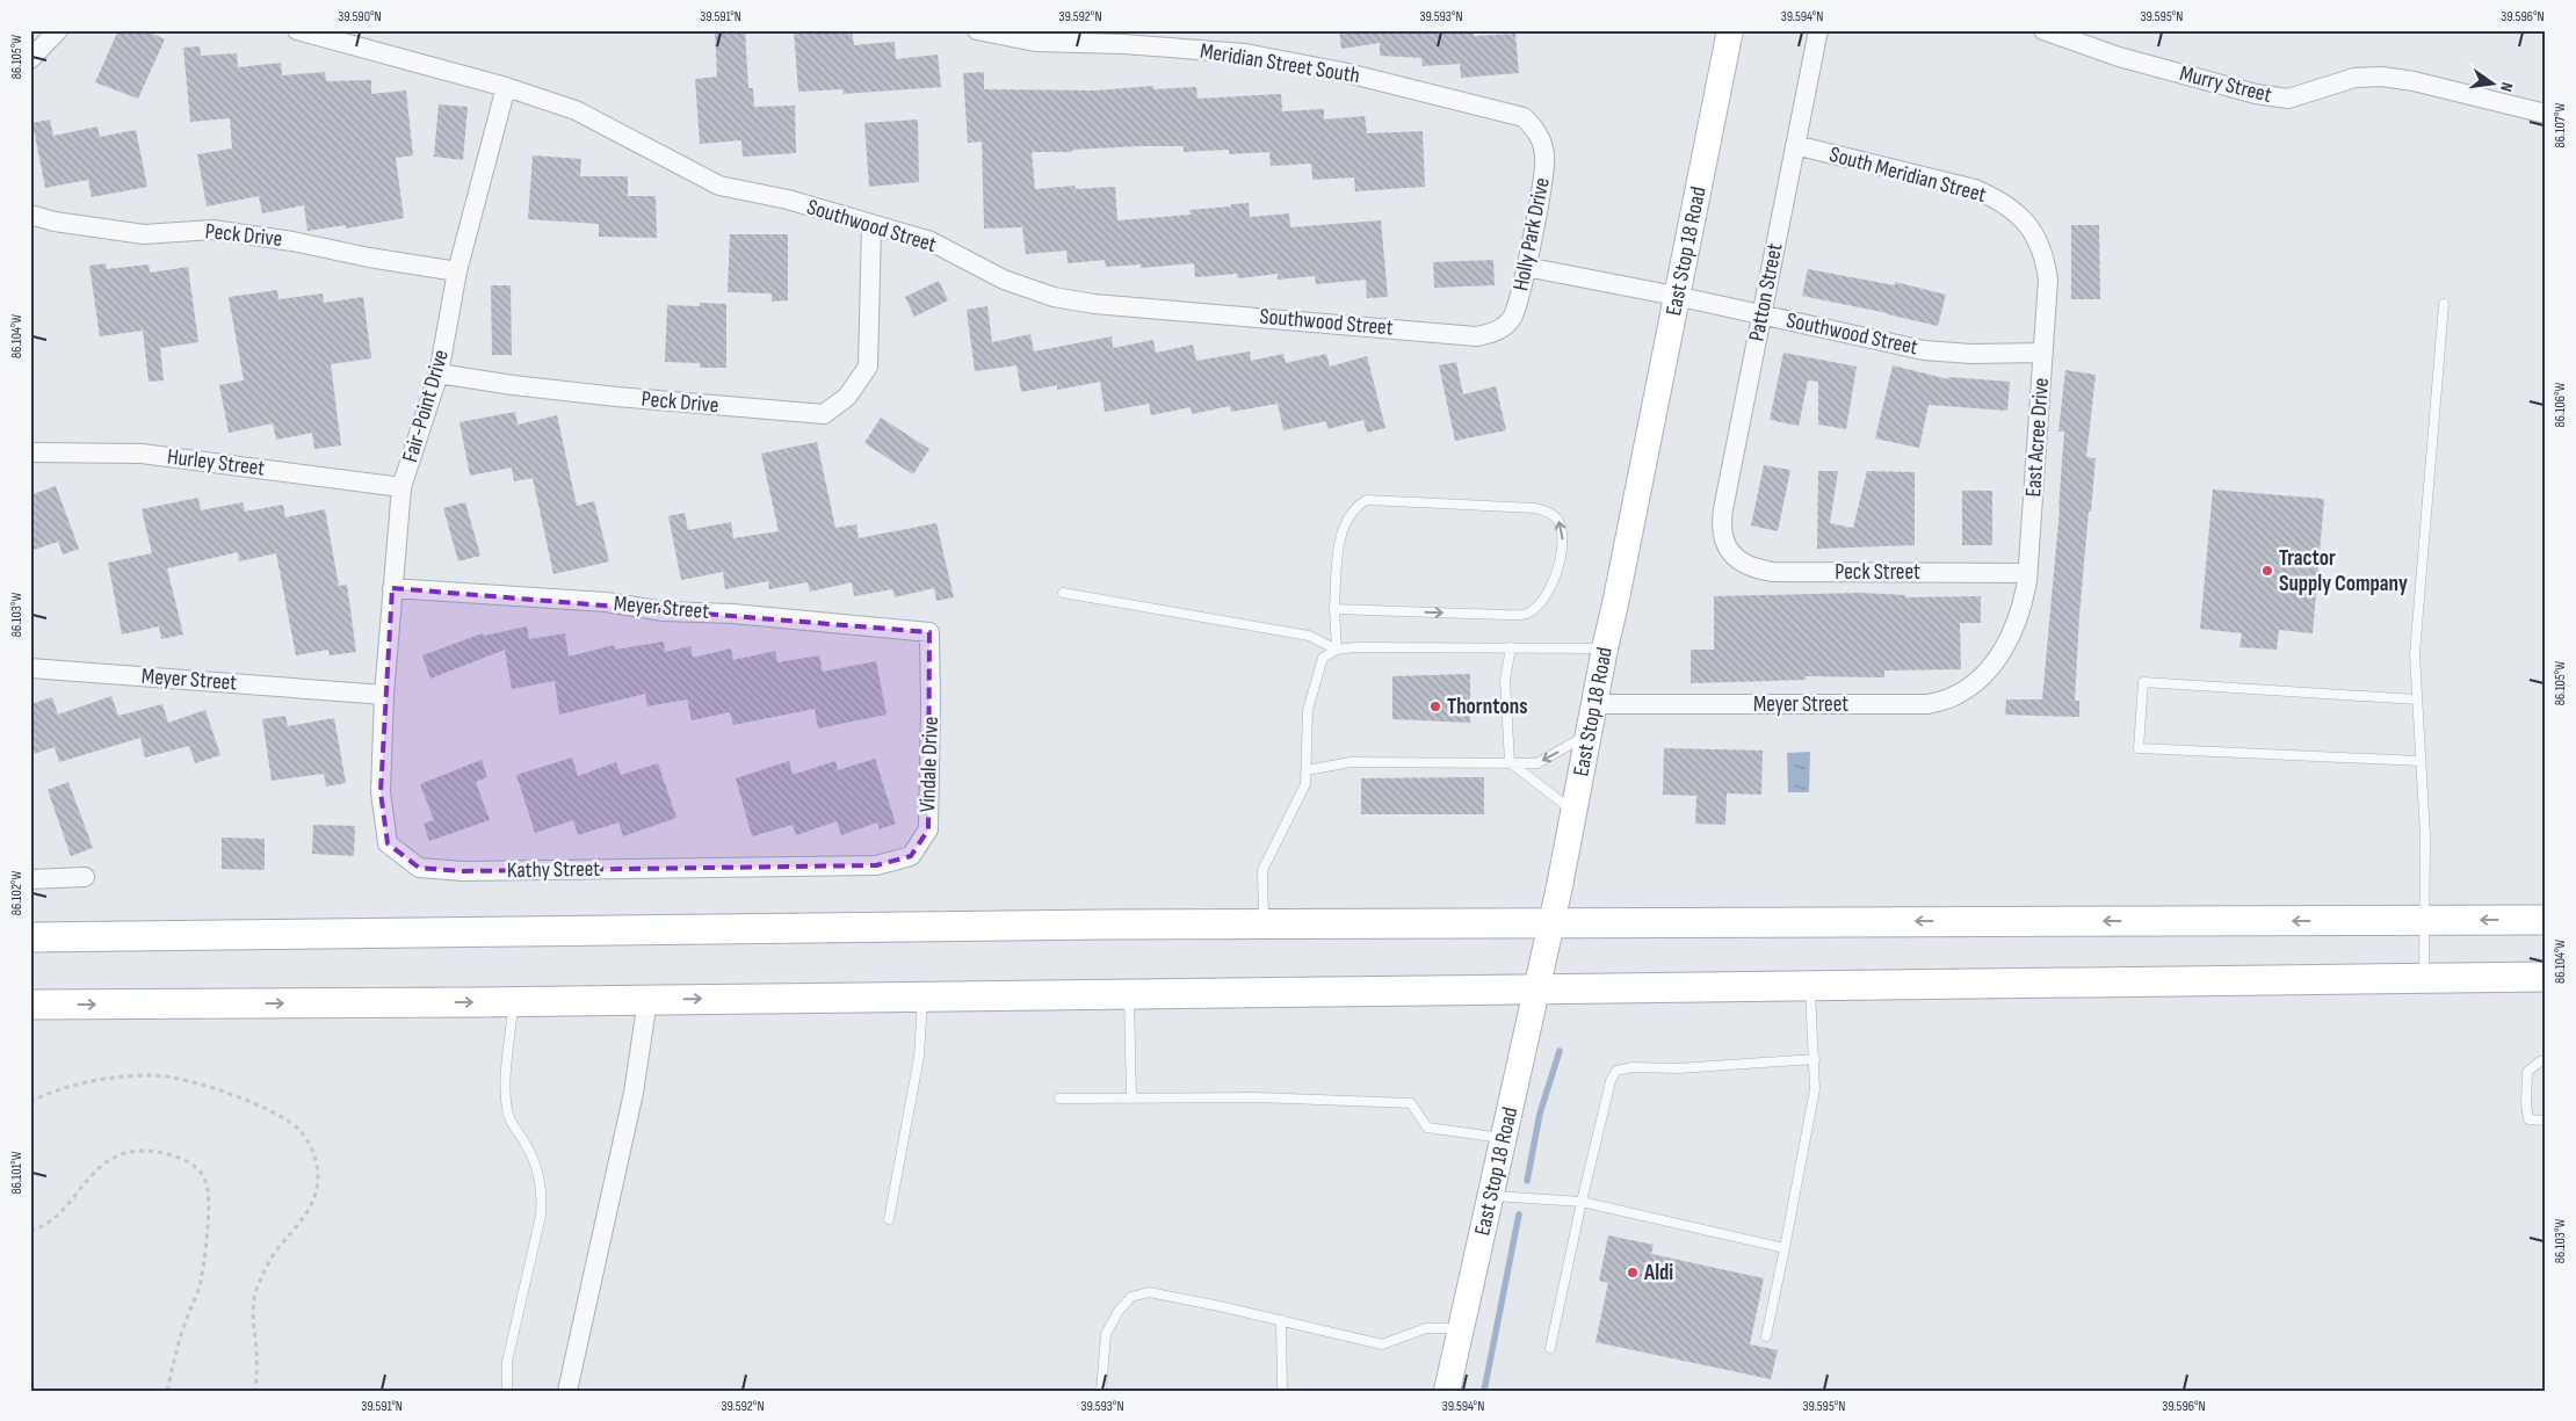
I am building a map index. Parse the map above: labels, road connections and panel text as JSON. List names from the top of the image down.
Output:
{
  "streets": {
    "street": [
      "Meridian Street South",
      "Murry Street",
      "South Meridian Street",
      "Southwood Street",
      "Holly Park Drive",
      "Peck Drive",
      "East Stop 18 Road",
      "Patton Street",
      "Fair-Point Drive",
      "East Acree Drive",
      "Hurley Street",
      "Peck Street",
      "Meyer Street",
      "Vindale Drive",
      "Kathy Street"
    ]
  },
  "crossings": [
    ["Meridian Street South", "Holly Park Drive"],
    ["South Meridian Street", "Patton Street"],
    ["South Meridian Street", "East Acree Drive"],
    ["Southwood Street", "Holly Park Drive"],
    ["Southwood Street", "Peck Drive"],
    ["Southwood Street", "East Stop 18 Road"],
    ["Southwood Street", "Patton Street"],
    ["Southwood Street", "Fair-Point Drive"],
    ["Southwood Street", "East Acree Drive"],
    ["Peck Drive", "Fair-Point Drive"],
    ["East Stop 18 Road", "Meyer Street"],
    ["Patton Street", "Peck Street"],
    ["Fair-Point Drive", "Hurley Street"],
    ["Fair-Point Drive", "Meyer Street"],
    ["Fair-Point Drive", "Kathy Street"],
    ["East Acree Drive", "Peck Street"],
    ["East Acree Drive", "Meyer Street"],
    ["Meyer Street", "Vindale Drive"],
    ["Meyer Street", "Kathy Street"],
    ["Vindale Drive", "Kathy Street"]
  ],
  "places": ["Tractor Supply Company", "Thorntons", "Aldi"],
  "north": "right",
  "coordinates": [
    "39.590°N",
    "39.591°N",
    "39.592°N",
    "39.593°N",
    "39.594°N",
    "39.595°N",
    "39.596°N",
    "86.105°W",
    "86.107°W",
    "86.104°W",
    "86.106°W",
    "86.103°W",
    "86.102°W",
    "86.101°W"
  ]
}
